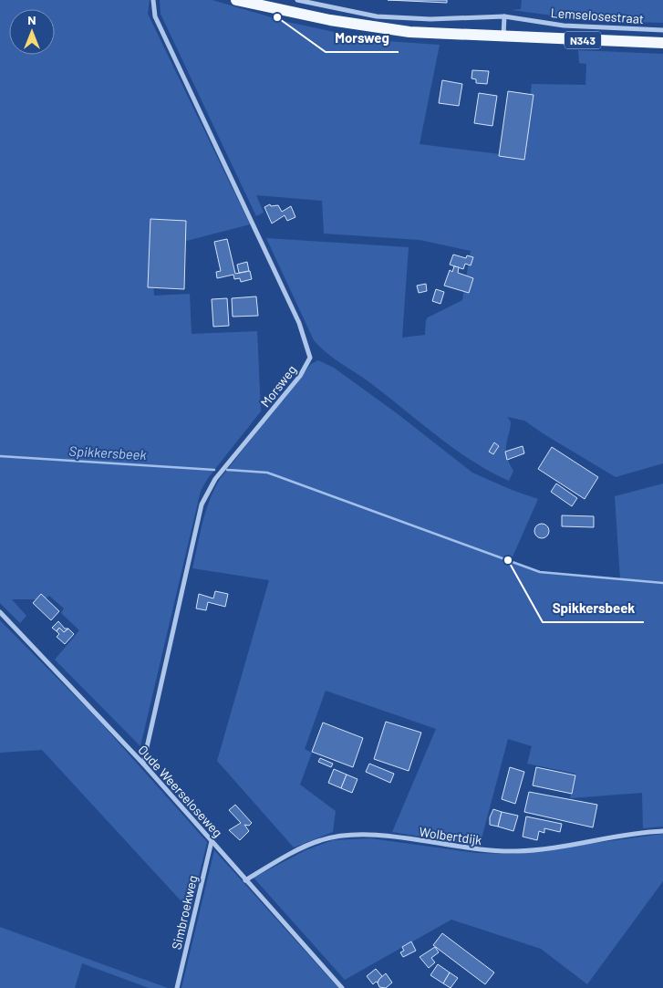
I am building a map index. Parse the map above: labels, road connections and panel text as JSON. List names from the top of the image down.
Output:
{
  "streets": {
    "main road": ["N343"],
    "street": [
      "Lemselosestraat",
      "Morsweg",
      "Oude Weerseloseweg",
      "Wolbertdijk",
      "Simbroekweg"
    ]
  },
  "crossings": [
    ["Morsweg", "Oude Weerseloseweg"],
    ["Oude Weerseloseweg", "Wolbertdijk"],
    ["Oude Weerseloseweg", "Simbroekweg"]
  ],
  "water": ["Spikkersbeek"],
  "places": ["Morsweg", "Spikkersbeek"],
  "north": "top"
}
